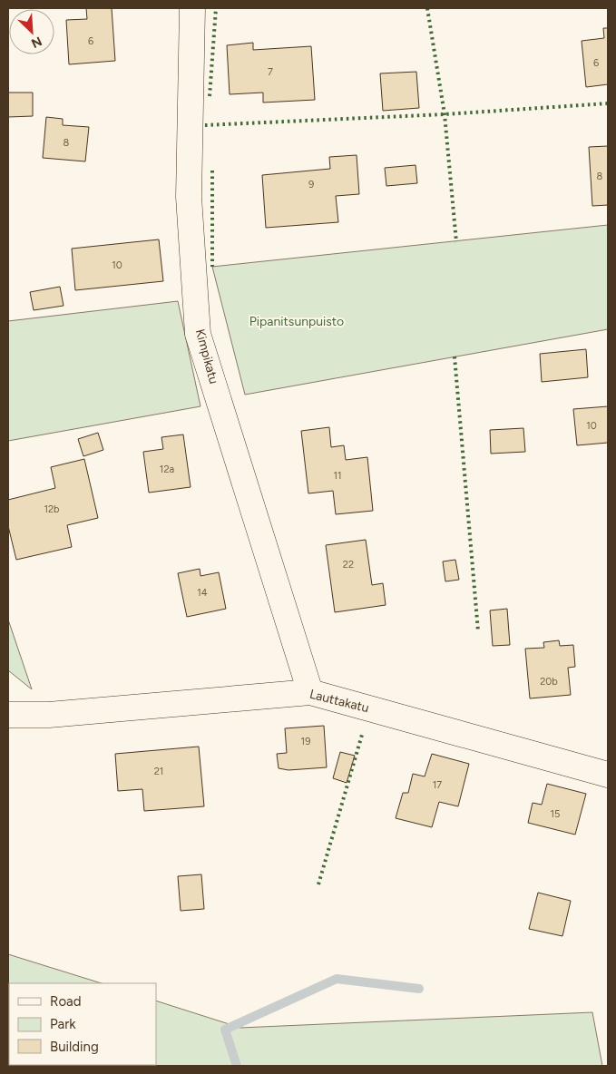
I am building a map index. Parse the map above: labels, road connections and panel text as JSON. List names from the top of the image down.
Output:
{
  "streets": {
    "street": ["Kimpikatu", "Lauttakatu"]
  },
  "crossings": [
    ["Kimpikatu", "Lauttakatu"]
  ],
  "parks": ["Pipanitsunpuisto"],
  "house_numbers": [
    "6",
    "6",
    "7",
    "8",
    "8",
    "9",
    "10",
    "10",
    "12a",
    "11",
    "12b",
    "22",
    "14",
    "20b",
    "19",
    "21",
    "17",
    "15"
  ],
  "legend": ["Road", "Park", "Building"],
  "north": "bottom right"
}
